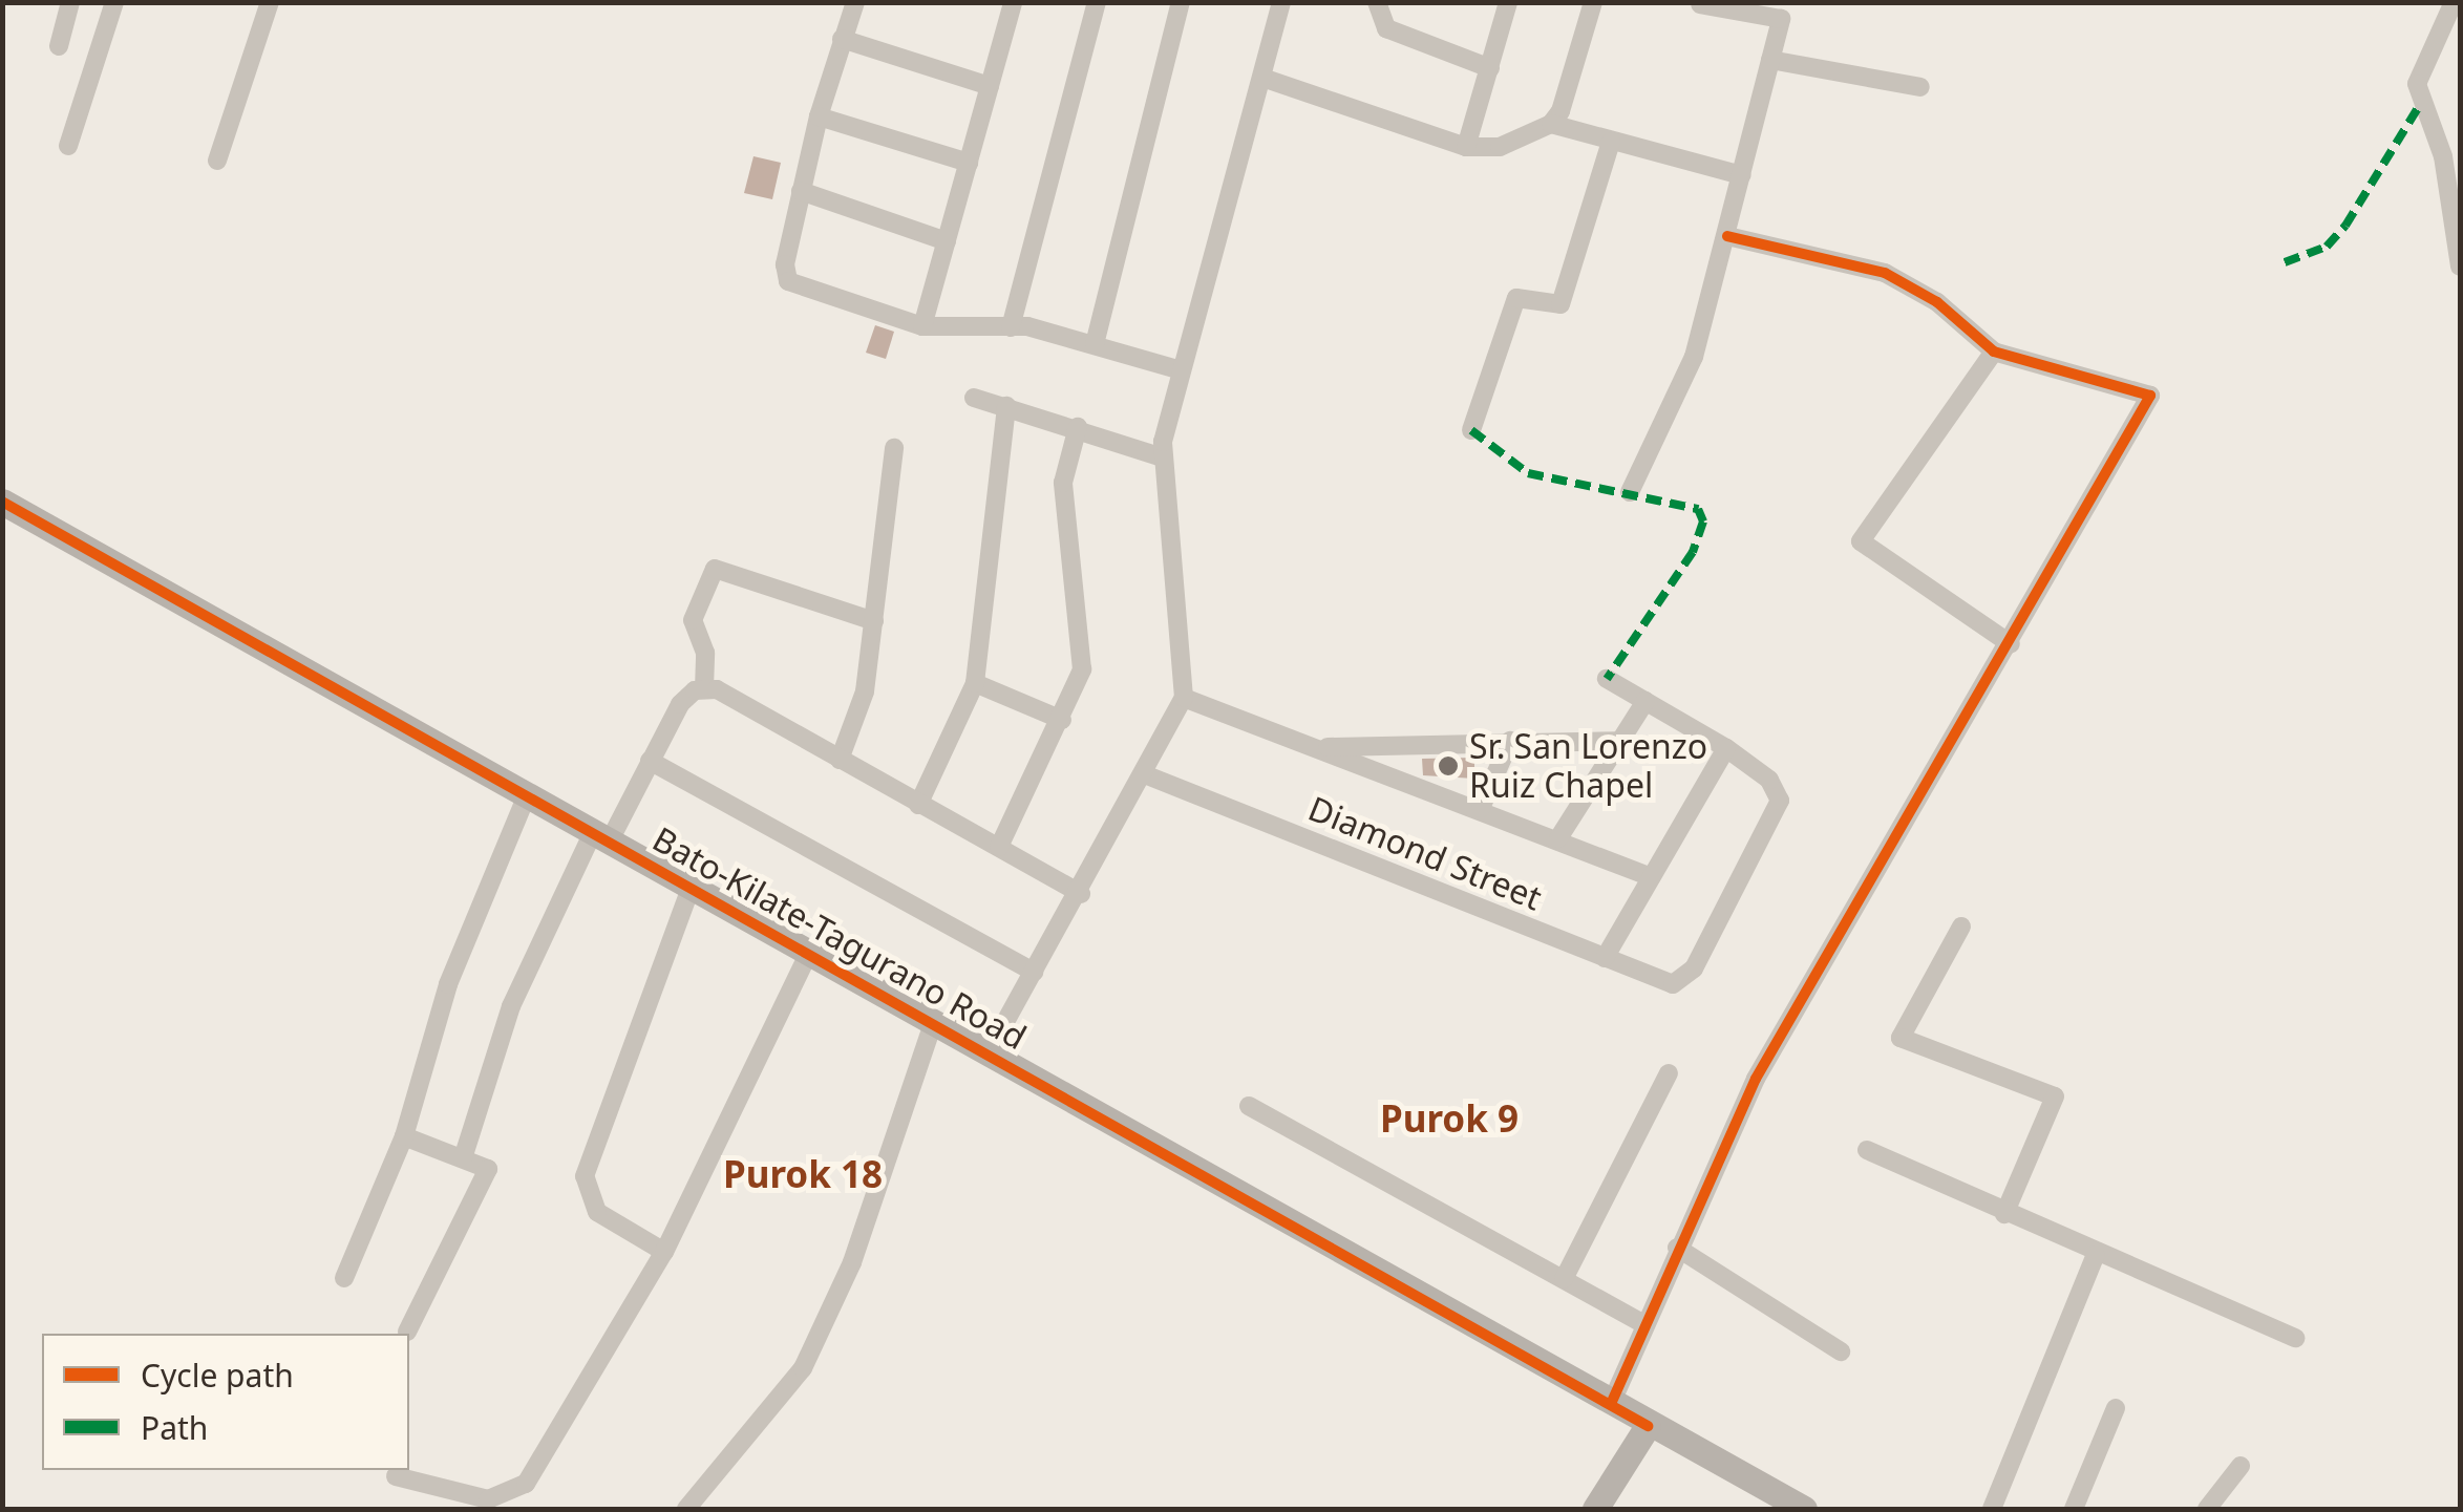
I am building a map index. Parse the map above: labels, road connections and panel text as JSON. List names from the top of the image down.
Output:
{
  "streets": {
    "street": ["Diamond Street", "Bato-Kilate-Tagurano Road"]
  },
  "districts": ["Purok 9", "Purok 18"],
  "places": ["Sr. San Lorenzo Ruiz Chapel"],
  "legend": ["Cycle path", "Path"]
}
